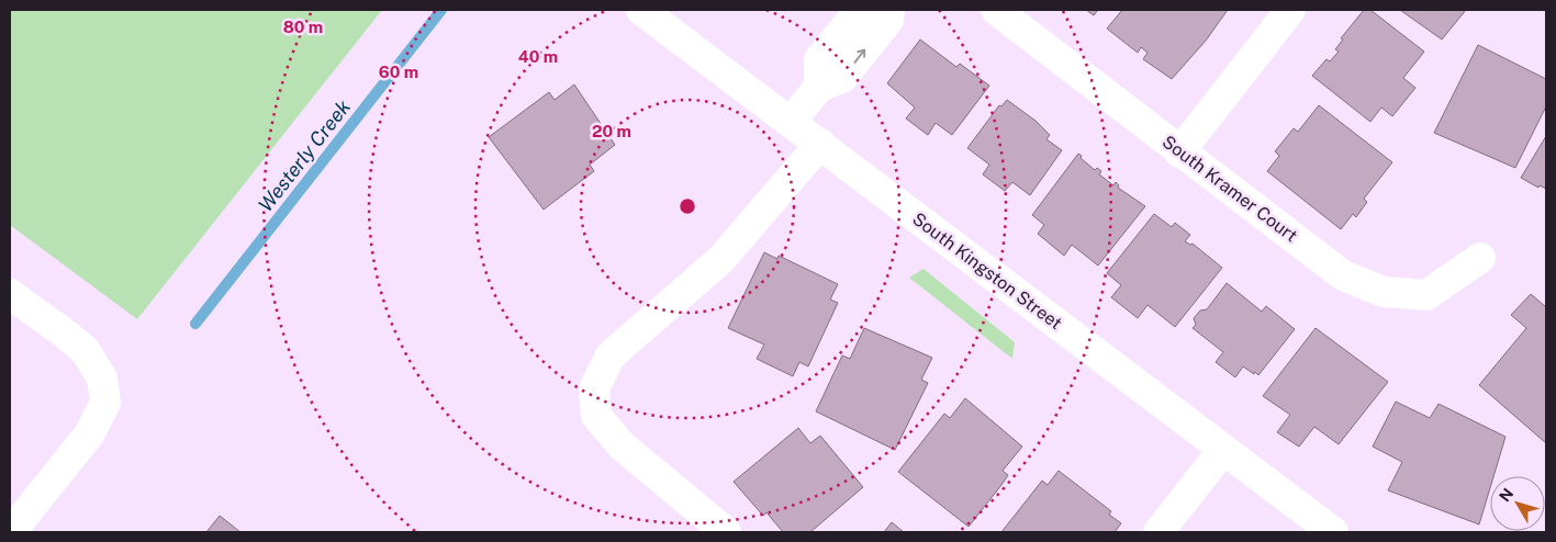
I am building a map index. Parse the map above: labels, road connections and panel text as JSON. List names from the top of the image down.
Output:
{
  "streets": {
    "street": ["South Kramer Court", "South Kingston Street"]
  },
  "water": ["Westerly Creek"],
  "north": "top left",
  "rings": [
    "80 m",
    "40 m",
    "60 m",
    "20 m"
  ]
}
